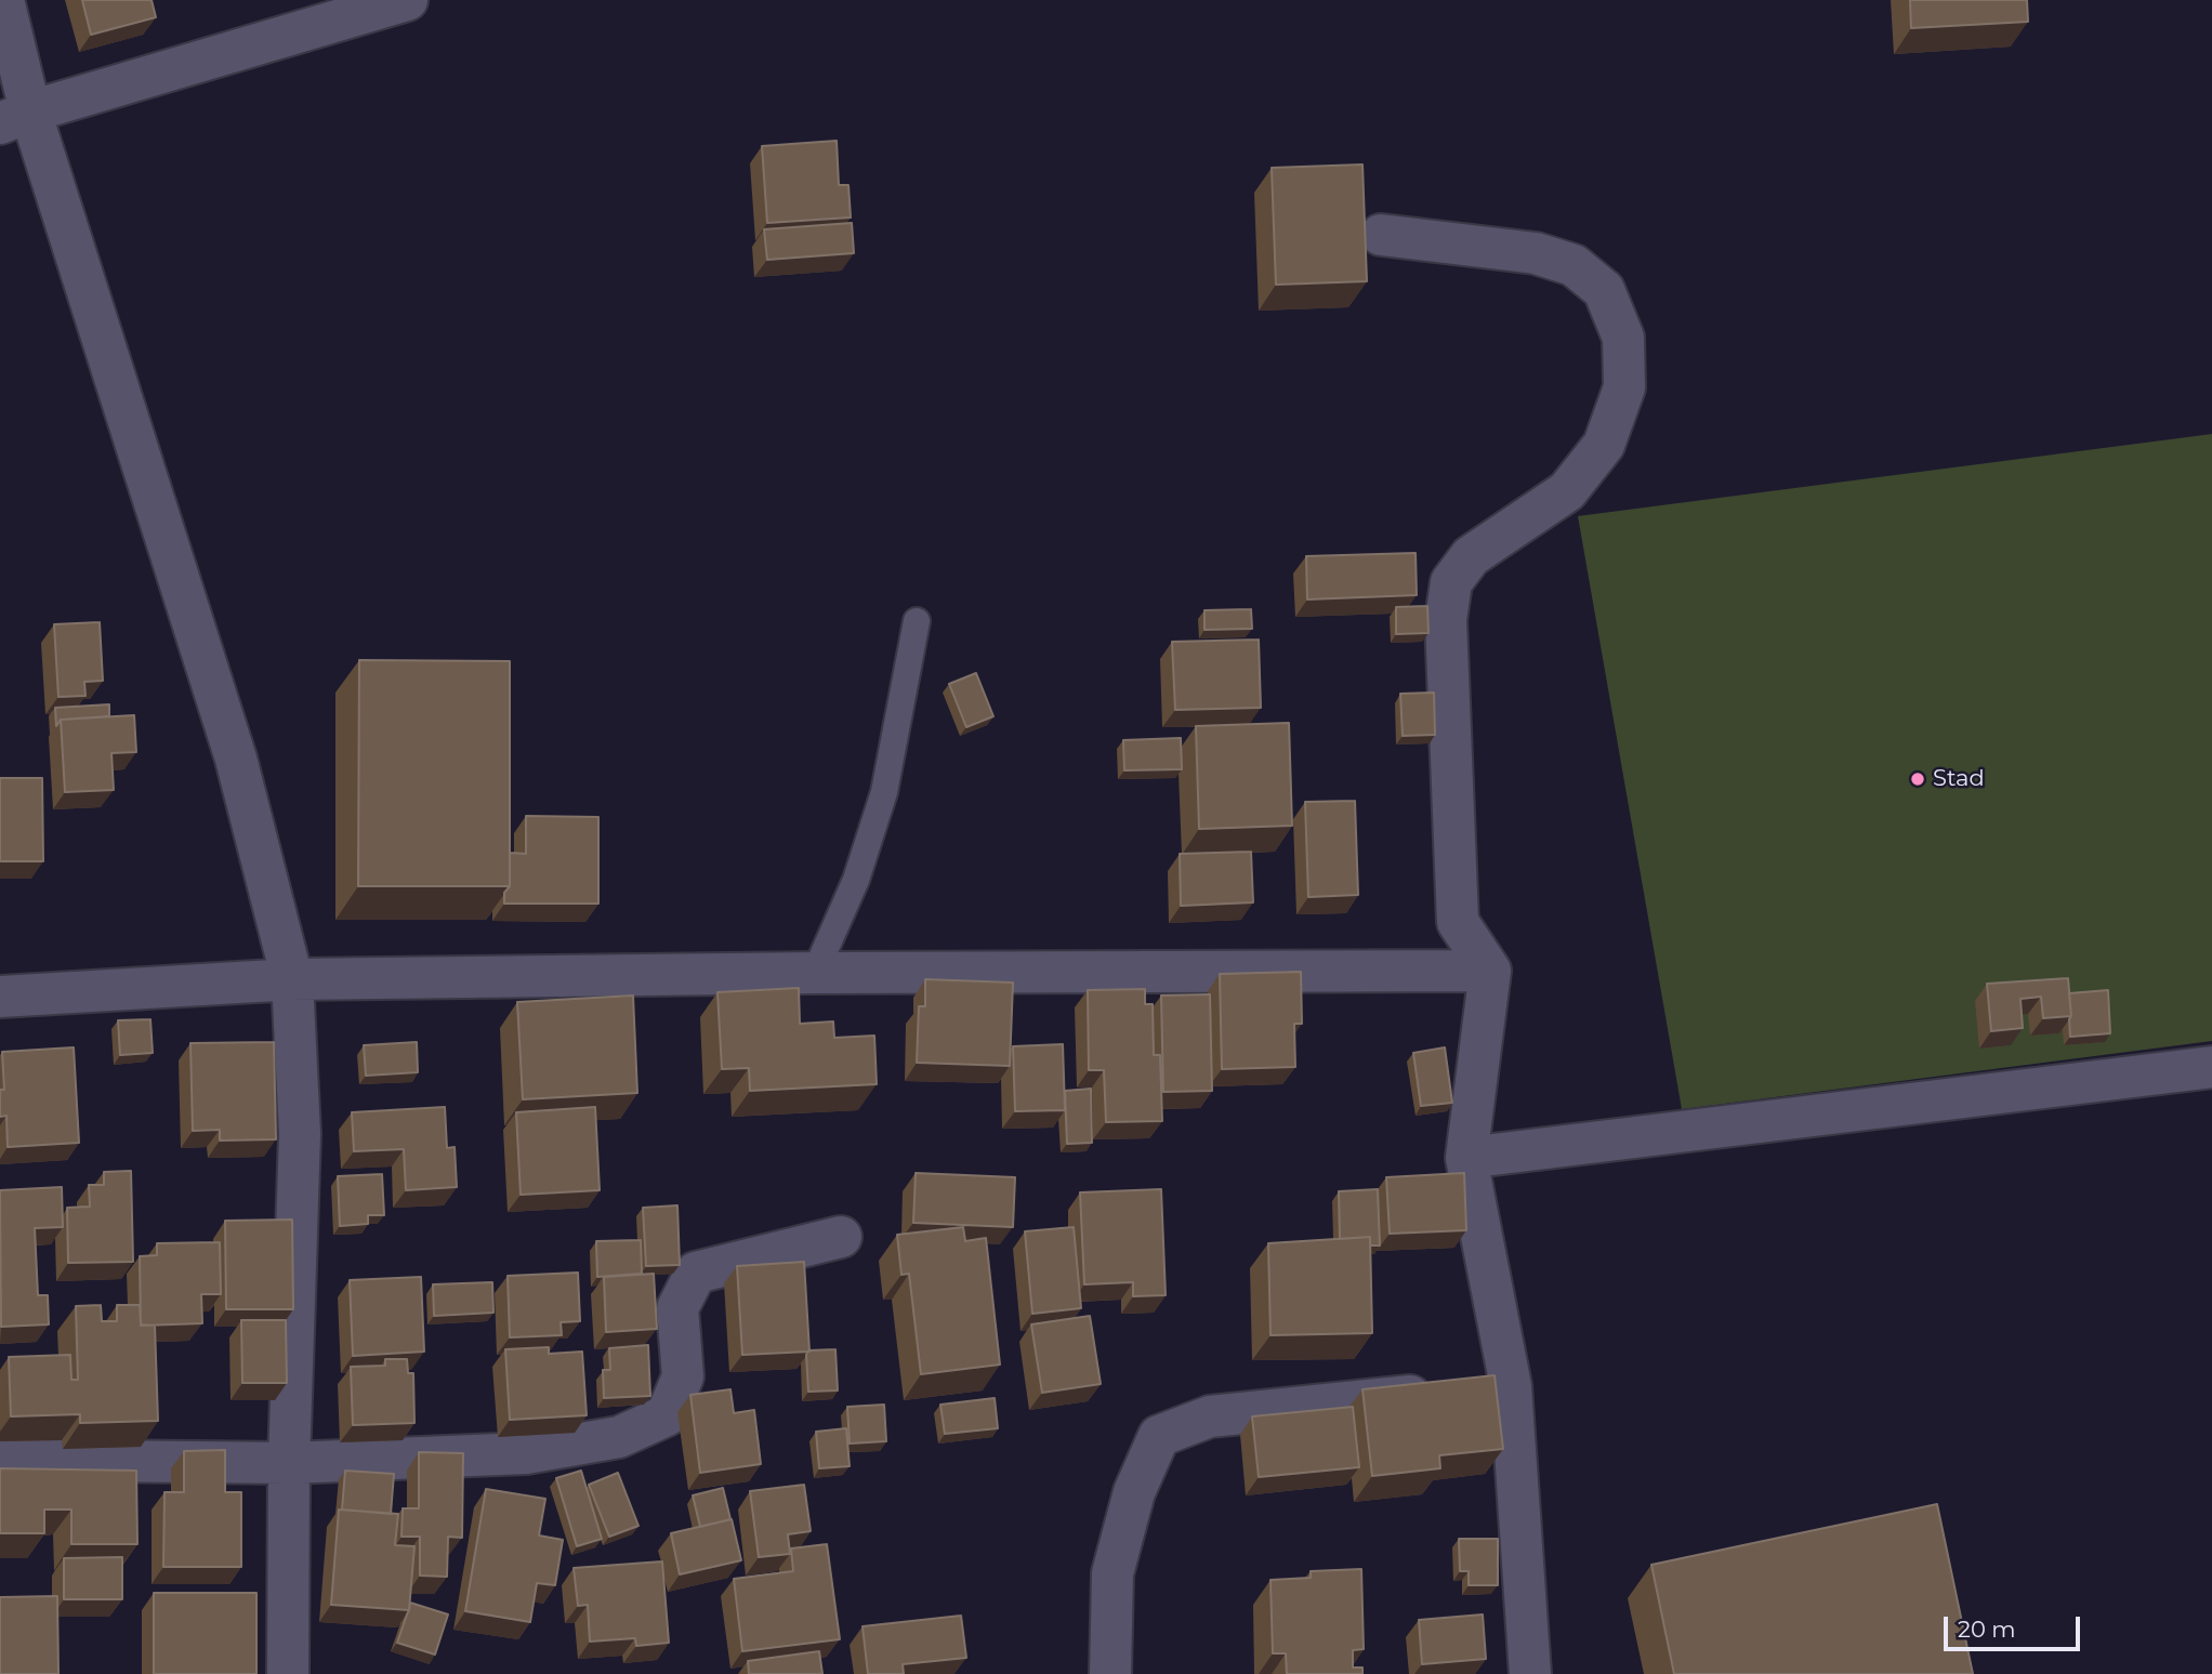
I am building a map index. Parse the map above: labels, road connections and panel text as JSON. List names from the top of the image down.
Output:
{
  "places": ["Stad"],
  "scale_bar": "20 m"
}
